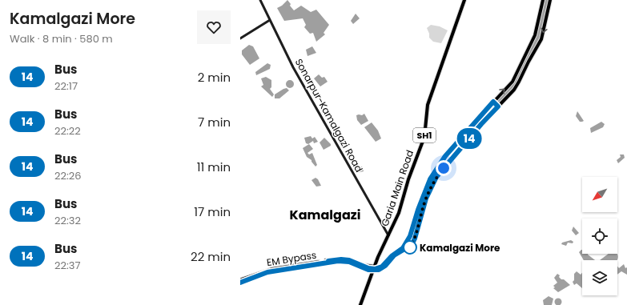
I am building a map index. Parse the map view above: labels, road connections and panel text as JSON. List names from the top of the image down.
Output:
{
  "streets": {
    "main road": ["Sonarpur-Kamalgazi Road", "SH1", "Garia Main Road"]
  },
  "crossings": [
    ["Sonarpur-Kamalgazi Road", "Garia Main Road"]
  ],
  "districts": ["Kamalgazi"],
  "places": ["Kamalgazi More"],
  "lines": ["bus line 14"],
  "north": "bottom left",
  "page": {
    "heading": ["Kamalgazi More", "Walk · 8 min · 580 m"],
    "on_map": "14",
    "list": [
      {
        "mark": "14",
        "name": "Bus",
        "note": "22:17",
        "value": "2 min"
      },
      {
        "mark": "14",
        "name": "Bus",
        "note": "22:22",
        "value": "7 min"
      },
      {
        "mark": "14",
        "name": "Bus",
        "note": "22:26",
        "value": "11 min"
      },
      {
        "mark": "14",
        "name": "Bus",
        "note": "22:32",
        "value": "17 min"
      },
      {
        "mark": "14",
        "name": "Bus",
        "note": "22:37",
        "value": "22 min"
      }
    ]
  }
}
